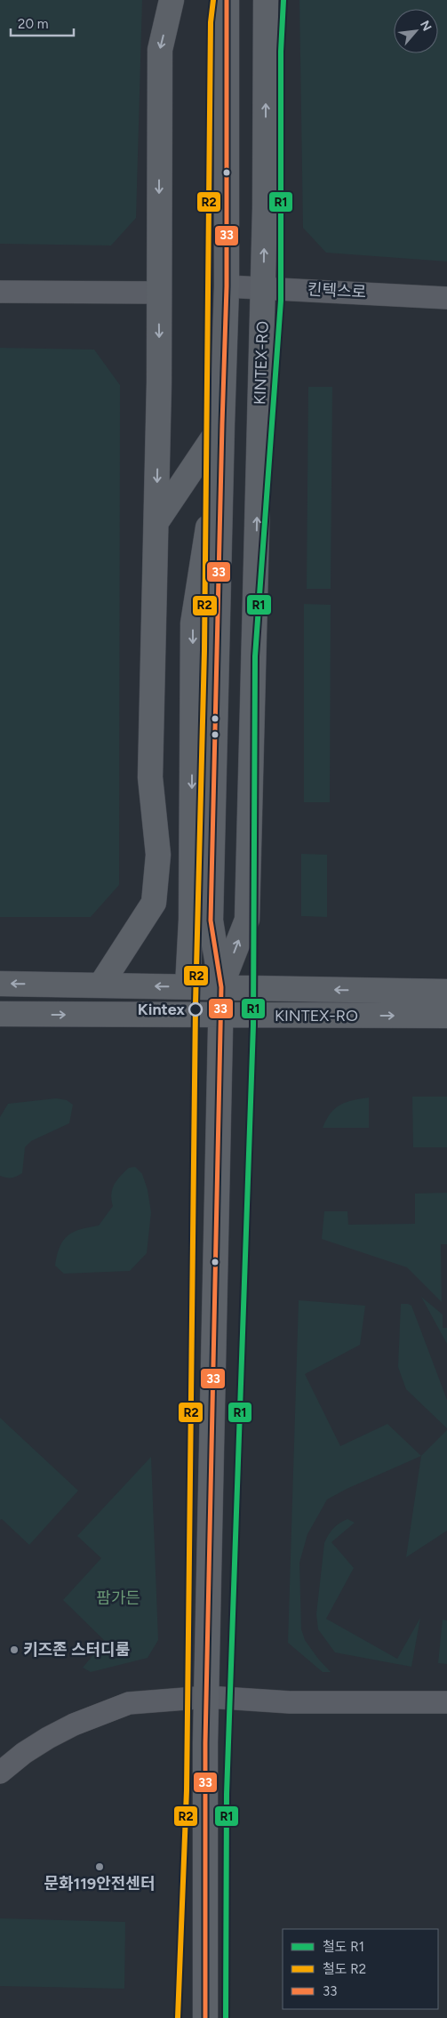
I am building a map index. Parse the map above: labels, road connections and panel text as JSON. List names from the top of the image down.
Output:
{
  "streets": {
    "main road": ["KINTEX-RO"],
    "street": ["킨텍스로"]
  },
  "crossings": [
    ["킨텍스로", "KINTEX-RO"]
  ],
  "parks": ["팜가든"],
  "places": ["Kintex", "키즈존 스터디룸", "문화119안전센터"],
  "lines": ["rail line R1", "rail line R2", "transit line 33"],
  "legend": ["철도 R1", "철도 R2", "33"],
  "scale_bar": "20 m",
  "north": "top right"
}
